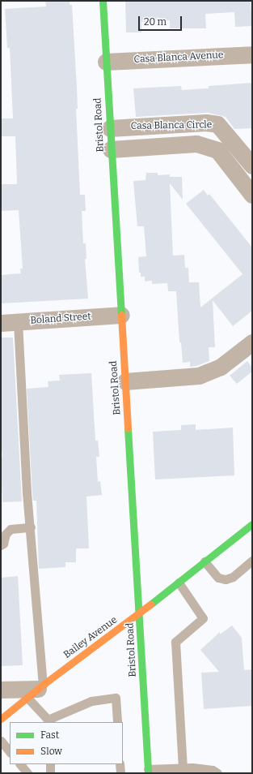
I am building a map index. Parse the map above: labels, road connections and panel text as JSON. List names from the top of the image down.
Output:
{
  "streets": {
    "street": [
      "Casa Blanca Avenue",
      "Bristol Road",
      "Casa Blanca Circle",
      "Boland Street",
      "Bailey Avenue"
    ]
  },
  "crossings": [
    ["Casa Blanca Avenue", "Bristol Road"],
    ["Bristol Road", "Casa Blanca Circle"],
    ["Bristol Road", "Boland Street"],
    ["Bristol Road", "Bailey Avenue"]
  ],
  "legend": ["Fast", "Slow"],
  "scale_bar": "20 m"
}
